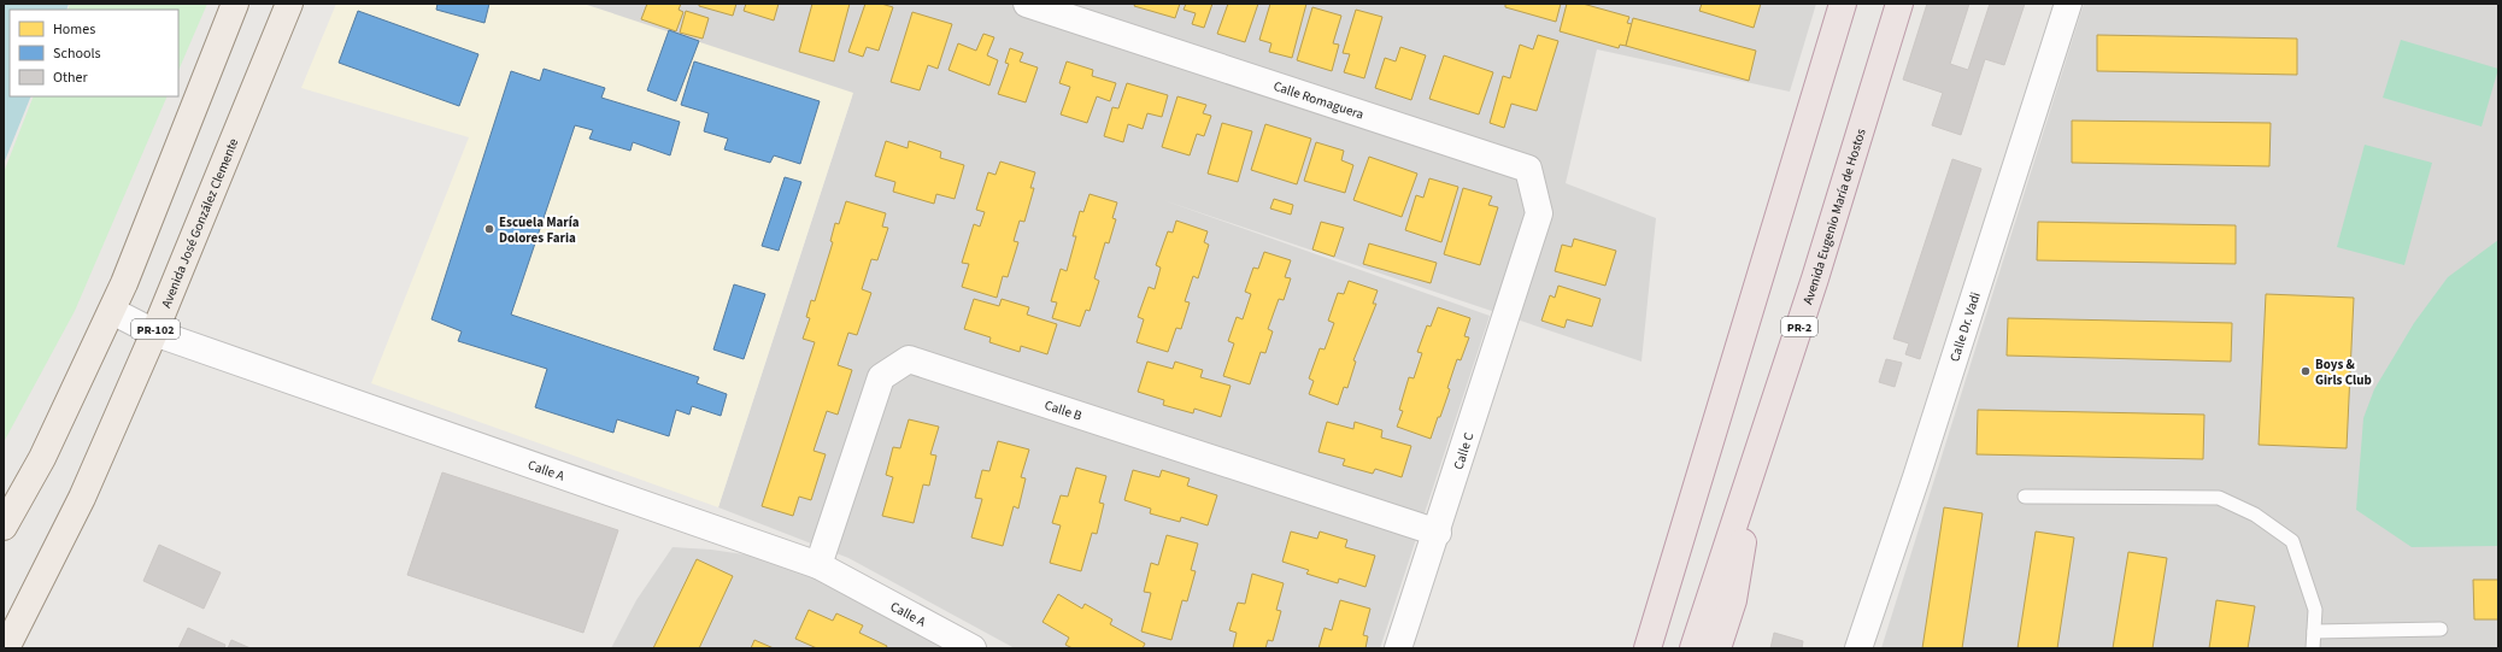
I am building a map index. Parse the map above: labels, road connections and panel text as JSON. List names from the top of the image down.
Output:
{
  "streets": {
    "highway": ["Avenida Eugenio María de Hostos", "PR-2"],
    "main road": ["Avenida José González Clemente", "PR-102"],
    "street": [
      "Calle Romaguera",
      "Calle Dr. Vadi",
      "Calle B",
      "Calle C",
      "Calle A"
    ]
  },
  "crossings": [
    ["Calle Romaguera", "Calle C"],
    ["Avenida José González Clemente", "Calle A"],
    ["Calle B", "Calle C"],
    ["Calle B", "Calle A"]
  ],
  "places": ["Escuela María Dolores Faria", "Boys & Girls Club"],
  "legend": ["Homes", "Schools", "Other"]
}
